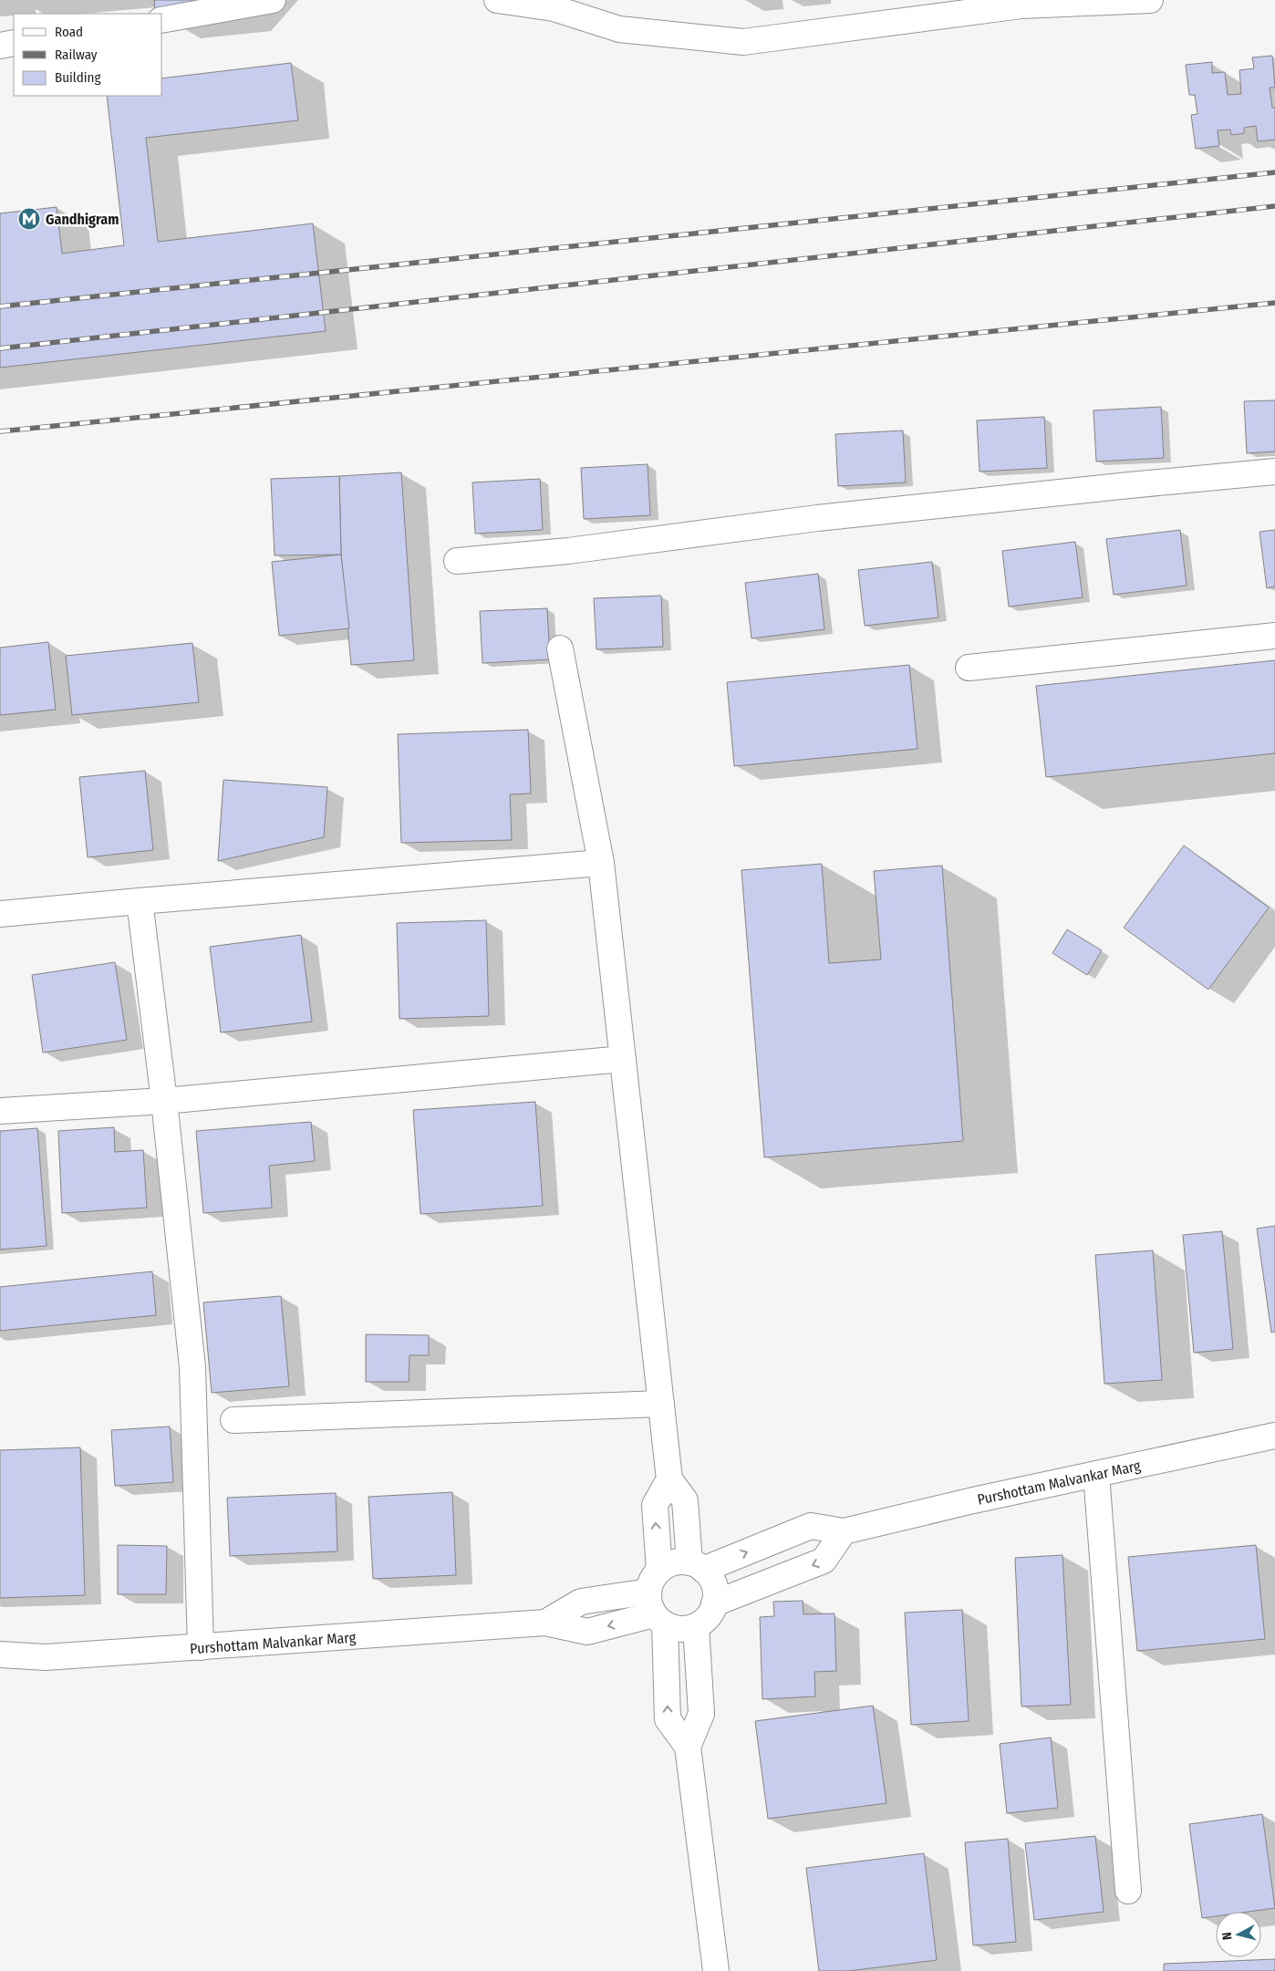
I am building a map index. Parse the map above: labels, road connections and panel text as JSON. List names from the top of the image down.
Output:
{
  "streets": {
    "street": ["Purshottam Malvankar Marg"]
  },
  "places": {
    "metro station": ["Gandhigram"]
  },
  "legend": ["Road", "Railway", "Building"],
  "north": "left"
}
